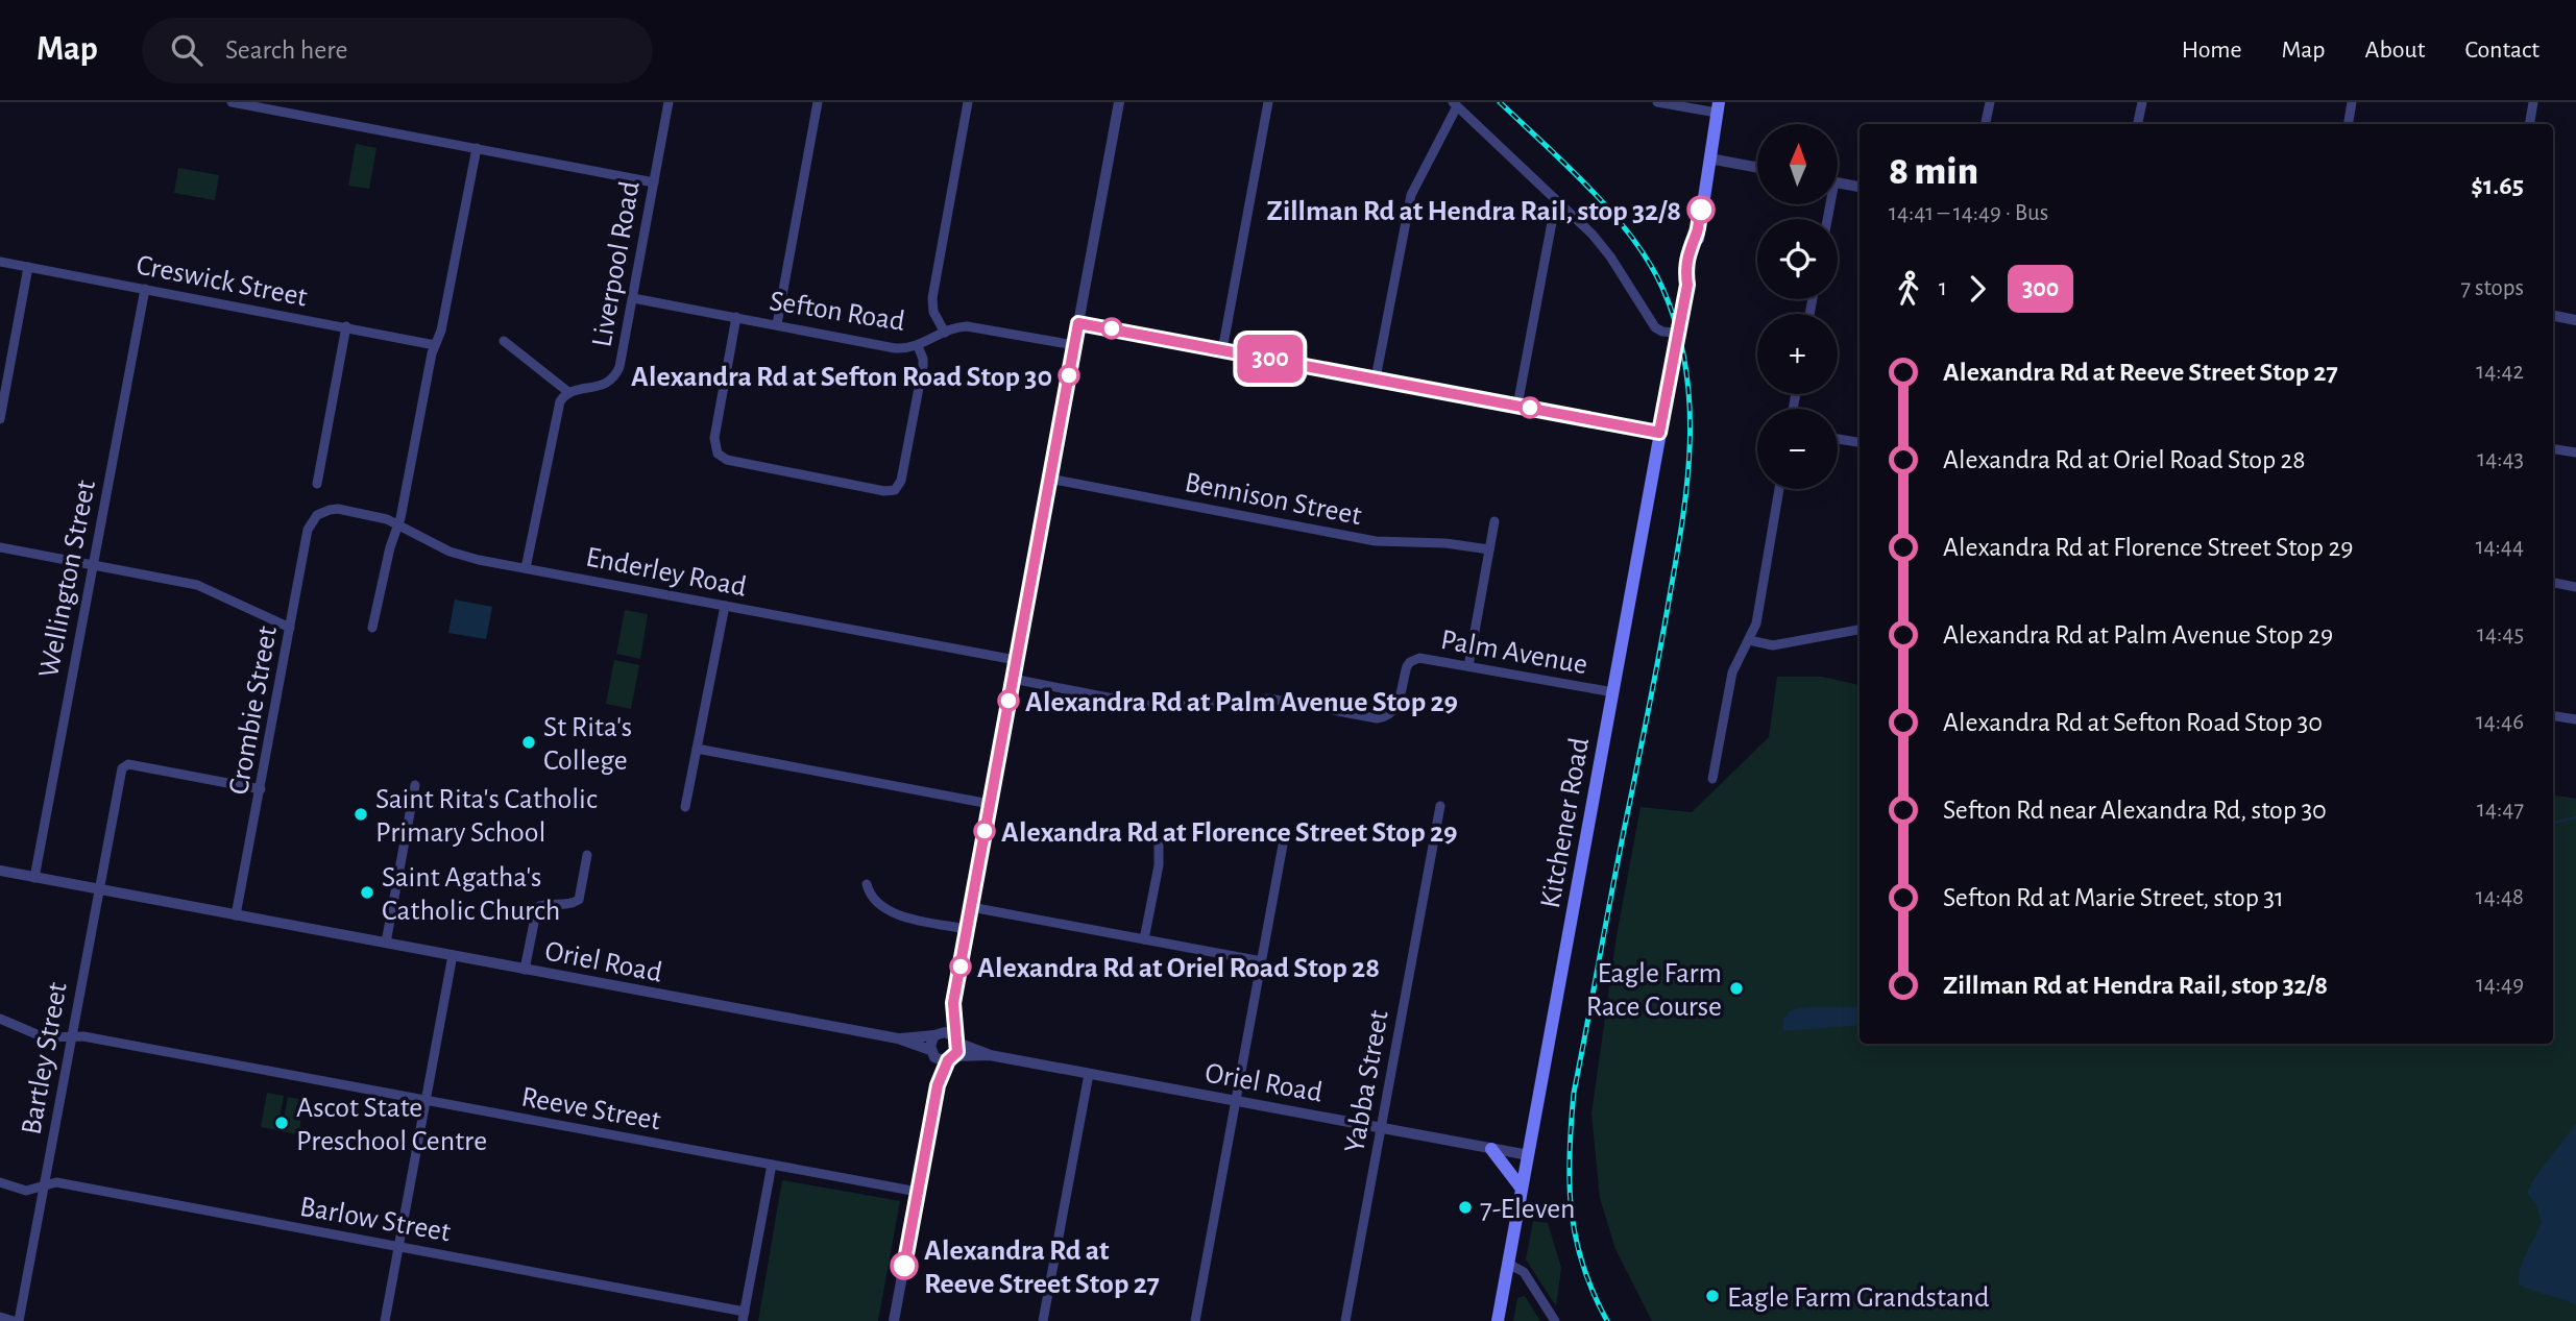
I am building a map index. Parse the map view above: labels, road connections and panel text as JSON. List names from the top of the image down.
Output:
{
  "streets": {
    "main road": ["Kitchener Road"],
    "street": [
      "Liverpool Road",
      "Creswick Street",
      "Sefton Road",
      "Bennison Street",
      "Enderley Road",
      "Wellington Street",
      "Palm Avenue",
      "Crombie Street",
      "Oriel Road",
      "Bartley Street",
      "Yabba Street",
      "Reeve Street",
      "Barlow Street"
    ]
  },
  "crossings": [
    ["Liverpool Road", "Sefton Road"],
    ["Creswick Street", "Wellington Street"],
    ["Enderley Road", "Crombie Street"],
    ["Wellington Street", "Oriel Road"],
    ["Palm Avenue", "Kitchener Road"],
    ["Crombie Street", "Oriel Road"],
    ["Crombie Street", "Bartley Street"],
    ["Kitchener Road", "Oriel Road"],
    ["Oriel Road", "Bartley Street"],
    ["Oriel Road", "Yabba Street"],
    ["Bartley Street", "Reeve Street"],
    ["Bartley Street", "Barlow Street"]
  ],
  "places": [
    "Zillman Rd at Hendra Rail, stop 32/8",
    "Alexandra Rd at Sefton Road Stop 30",
    "Alexandra Rd at Palm Avenue Stop 29",
    "St Rita's College",
    "Saint Rita's Catholic Primary School",
    "Alexandra Rd at Florence Street Stop 29",
    "Saint Agatha's Catholic Church",
    "Alexandra Rd at Oriel Road Stop 28",
    "Eagle Farm Race Course",
    "Ascot State Preschool Centre",
    "7-Eleven",
    "Alexandra Rd at Reeve Street Stop 27",
    "Eagle Farm Grandstand"
  ],
  "lines": ["bus line 300"],
  "north": "top",
  "page": {
    "header": "Map",
    "search": "Search here",
    "nav": [
      "Home",
      "Map",
      "About",
      "Contact"
    ],
    "on_map": "300",
    "map_buttons": ["+", "−"],
    "heading": ["8 min", "14:41 – 14:49 · Bus", "$1.65"],
    "legs": ["1", "300", "7 stops"],
    "list": [
      {
        "name": "Alexandra Rd at Reeve Street Stop 27",
        "value": "14:42"
      },
      {
        "name": "Alexandra Rd at Oriel Road Stop 28",
        "value": "14:43"
      },
      {
        "name": "Alexandra Rd at Florence Street Stop 29",
        "value": "14:44"
      },
      {
        "name": "Alexandra Rd at Palm Avenue Stop 29",
        "value": "14:45"
      },
      {
        "name": "Alexandra Rd at Sefton Road Stop 30",
        "value": "14:46"
      },
      {
        "name": "Sefton Rd near Alexandra Rd, stop 30",
        "value": "14:47"
      },
      {
        "name": "Sefton Rd at Marie Street, stop 31",
        "value": "14:48"
      },
      {
        "name": "Zillman Rd at Hendra Rail, stop 32/8",
        "value": "14:49"
      }
    ]
  }
}
